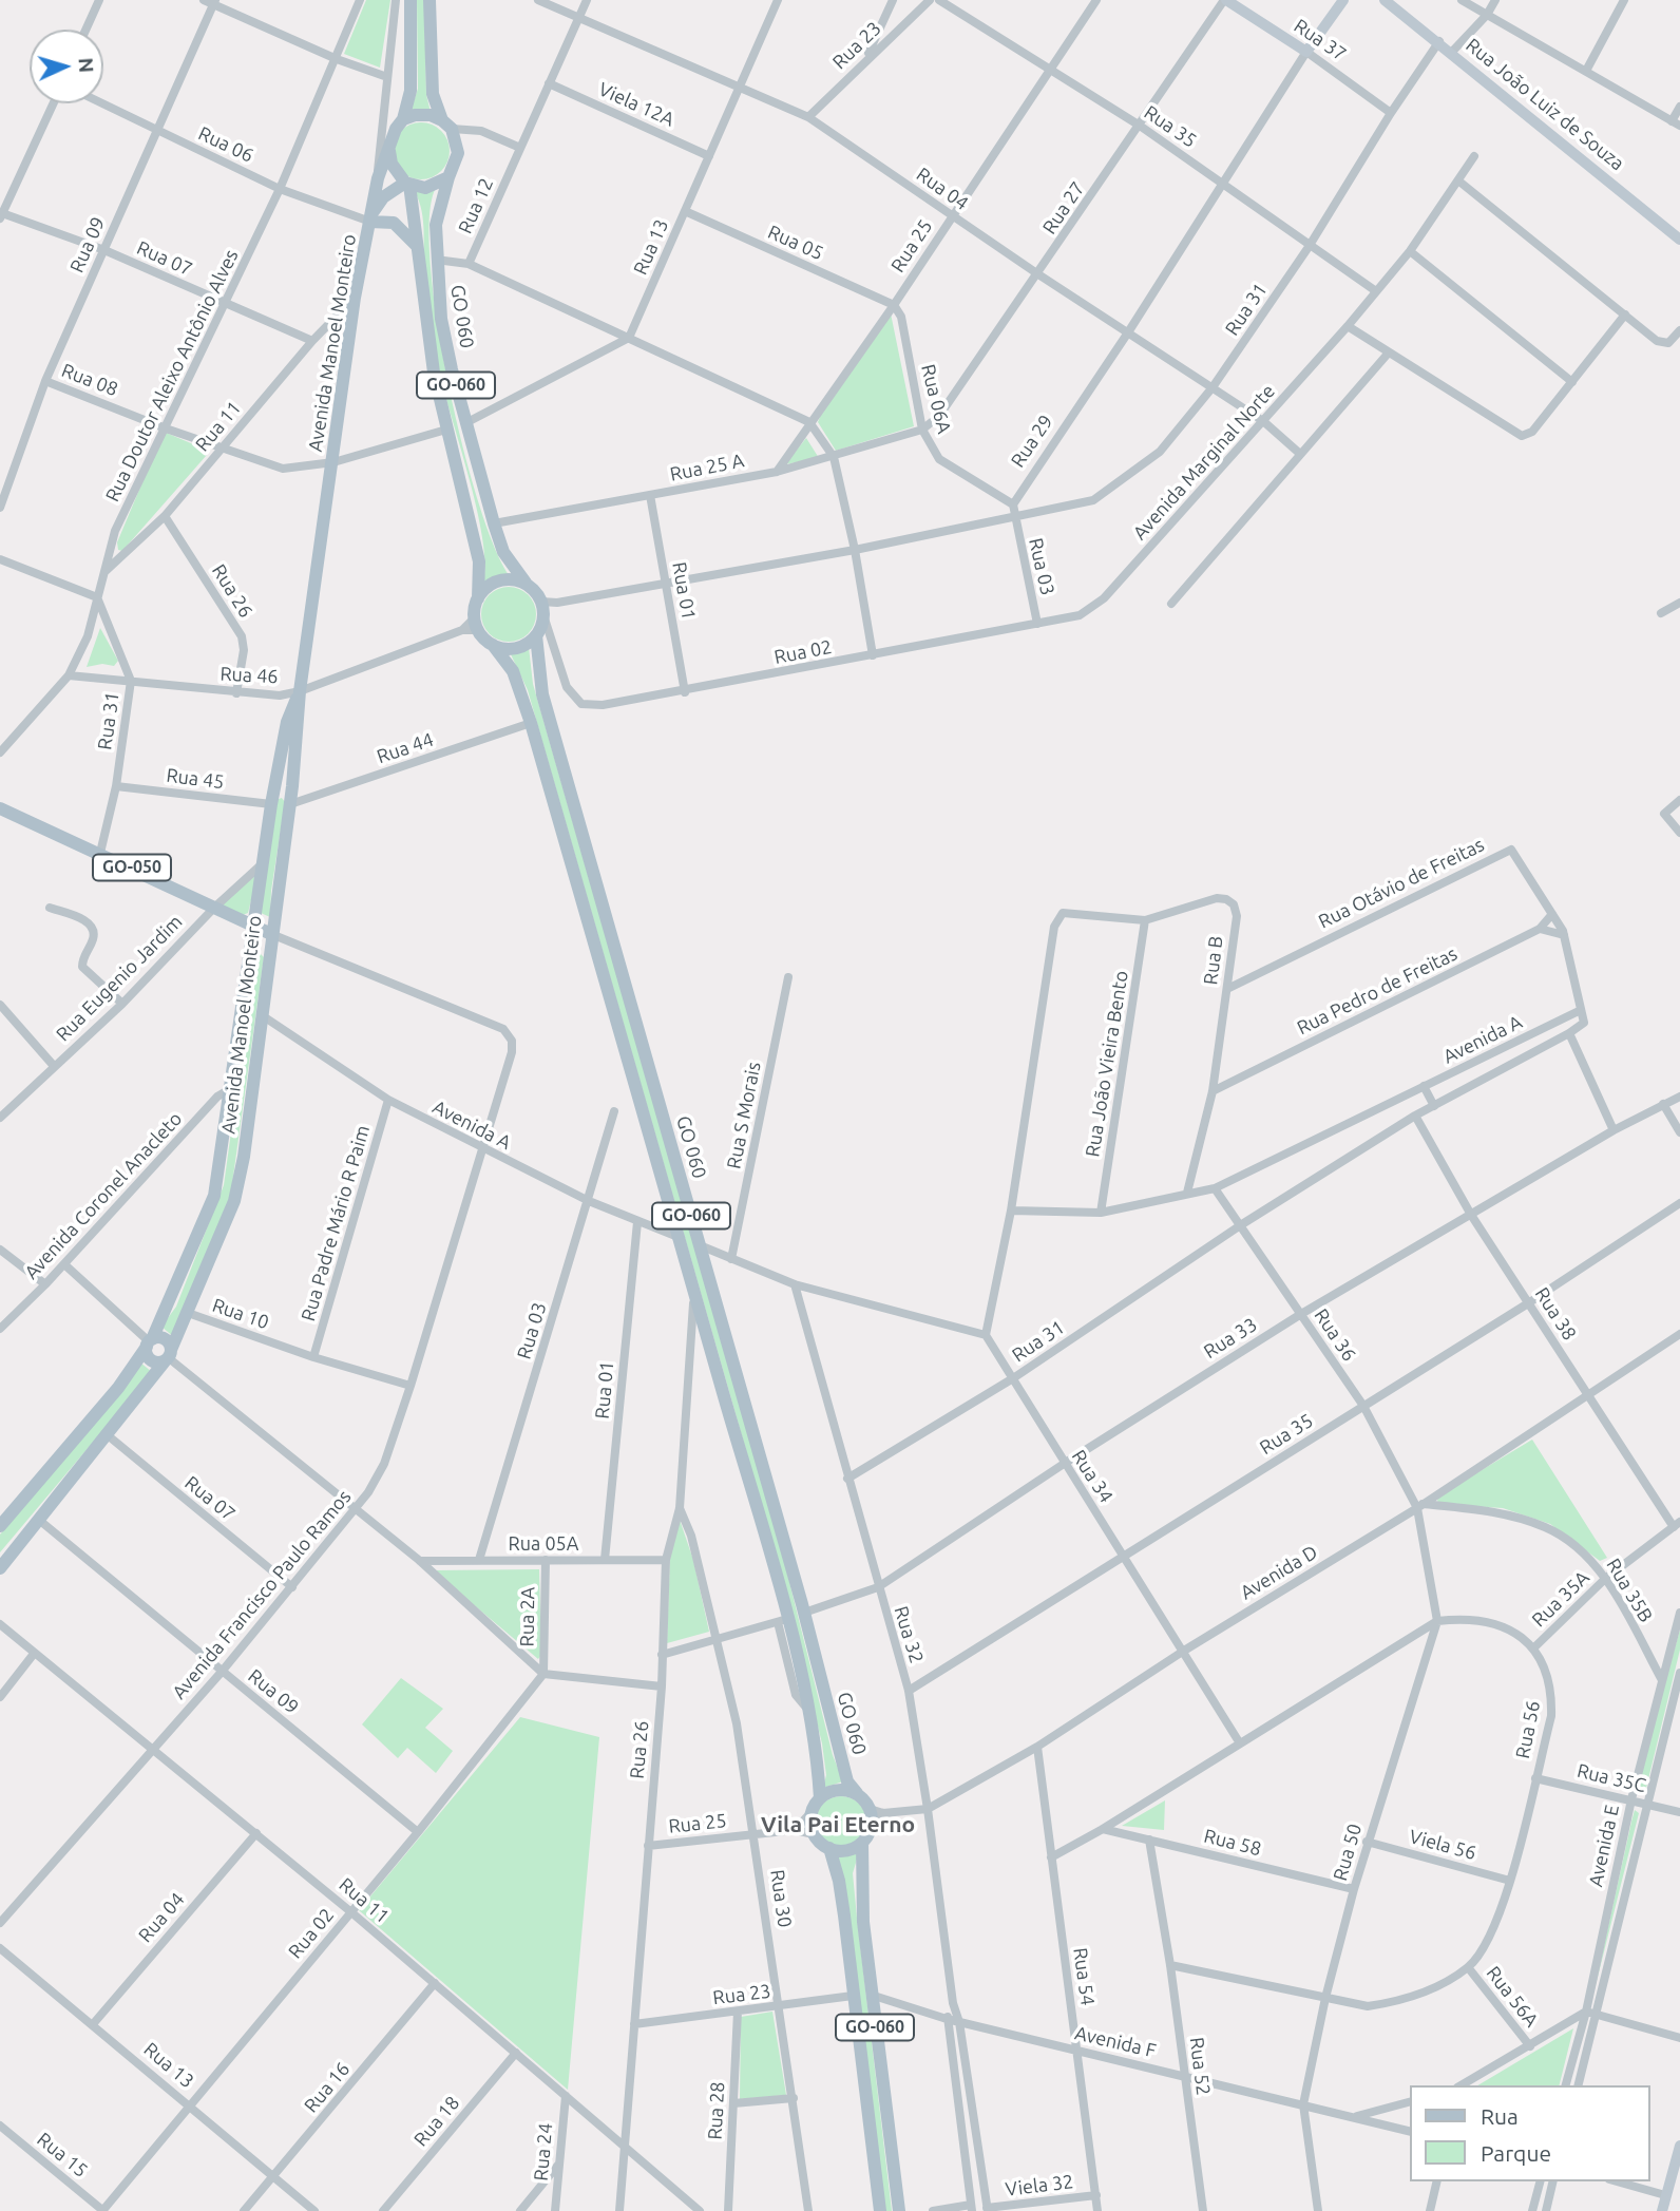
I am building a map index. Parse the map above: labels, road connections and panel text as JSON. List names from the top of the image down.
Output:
{
  "streets": {
    "main road": [
      "GO 060",
      "Avenida Manoel Monteiro",
      "GO-060",
      "GO-050"
    ],
    "street": [
      "Rua 37",
      "Rua 23",
      "Viela 12A",
      "Rua João Luiz de Souza",
      "Rua 35",
      "Rua 06",
      "Rua 04",
      "Rua 12",
      "Rua 27",
      "Rua 05",
      "Rua 09",
      "Rua 25",
      "Rua 13",
      "Rua 07",
      "Rua 31",
      "Rua Doutor Aleixo Antônio Alves",
      "Rua 08",
      "Rua 06A",
      "Rua 11",
      "Rua 29",
      "Avenida Marginal Norte",
      "Rua 25 A",
      "Rua 03",
      "Rua 26",
      "Rua 01",
      "Rua 02",
      "Rua 46",
      "Rua 44",
      "Rua 45",
      "Rua Otávio de Freitas",
      "Rua B",
      "Rua Eugenio Jardim",
      "Rua Pedro de Freitas",
      "Avenida A",
      "Rua João Vieira Bento",
      "Rua S Morais",
      "Avenida Coronel Anacleto",
      "Rua Padre Mário R Paim",
      "Rua 10",
      "Rua 38",
      "Rua 36",
      "Rua 33",
      "Rua 34",
      "Rua 05A",
      "Avenida D",
      "Rua 35B",
      "Avenida Francisco Paulo Ramos",
      "Rua 35A",
      "Rua 2A",
      "Rua 32",
      "Rua 56",
      "Rua 35C",
      "Rua 58",
      "Viela 56",
      "Avenida E",
      "Rua 50",
      "Rua 30",
      "Rua 54",
      "Rua 56A",
      "Avenida F",
      "Rua 52",
      "Rua 16",
      "Rua 28",
      "Rua 18",
      "Rua 24",
      "Rua 15",
      "Viela 32"
    ]
  },
  "crossings": [
    ["Rua 37", "Rua 27"],
    ["Rua 37", "Rua 31"],
    ["Rua 37", "Rua 29"],
    ["Rua 23", "Rua 04"],
    ["Rua 23", "GO-060"],
    ["Rua 23", "Rua 26"],
    ["Rua 23", "Rua 30"],
    ["Rua 23", "Rua 28"],
    ["Viela 12A", "Rua 12"],
    ["Viela 12A", "Rua 13"],
    ["Rua João Luiz de Souza", "Rua 31"],
    ["Rua 35", "Rua 27"],
    ["Rua 35", "Rua 25"],
    ["Rua 35", "Rua 31"],
    ["Rua 35", "Rua 29"],
    ["Rua 35", "Avenida Marginal Norte"],
    ["Rua 35", "Rua 38"],
    ["Rua 35", "Rua 36"],
    ["Rua 35", "Rua 34"],
    ["Rua 35", "Rua 32"],
    ["Rua 06", "Rua 09"],
    ["Rua 06", "Avenida Manoel Monteiro"],
    ["Rua 06", "Rua Doutor Aleixo Antônio Alves"],
    ["Rua 04", "Rua 12"],
    ["Rua 04", "Rua 27"],
    ["Rua 04", "Rua 25"],
    ["Rua 04", "Rua 13"],
    ["Rua 04", "Rua 31"],
    ["Rua 04", "Rua 11"],
    ["Rua 04", "Rua 29"],
    ["Rua 04", "Avenida Marginal Norte"],
    ["Rua 12", "Rua 13"],
    ["Rua 27", "Rua 06A"],
    ["Rua 27", "Rua 25 A"],
    ["Rua 05", "Rua 25"],
    ["Rua 05", "Rua 13"],
    ["Rua 05", "Rua 06A"],
    ["Rua 09", "Rua 07"],
    ["Rua 09", "Avenida Manoel Monteiro"],
    ["Rua 09", "Rua 08"],
    ["Rua 09", "Rua 02"],
    ["Rua 09", "Avenida Francisco Paulo Ramos"],
    ["Rua 25", "GO 060"],
    ["Rua 25", "GO-060"],
    ["Rua 25", "Rua 06A"],
    ["Rua 25", "Rua 25 A"],
    ["Rua 25", "Rua 26"],
    ["Rua 25", "Avenida D"],
    ["Rua 25", "Rua 30"],
    ["Rua 13", "Rua 02"],
    ["Rua 13", "Rua 16"],
    ["Rua 07", "Avenida Manoel Monteiro"],
    ["Rua 07", "Rua Doutor Aleixo Antônio Alves"],
    ["Rua 07", "Rua 11"],
    ["Rua 07", "Avenida Francisco Paulo Ramos"],
    ["Rua 31", "Rua Doutor Aleixo Antônio Alves"],
    ["Rua 31", "Rua 03"],
    ["Rua 31", "Rua 46"],
    ["Rua 31", "Rua 45"],
    ["Rua 31", "GO-050"],
    ["Rua 31", "Avenida A"],
    ["Rua 31", "Rua 36"],
    ["Rua 31", "Rua 34"],
    ["Rua 31", "Rua 32"],
    ["GO 060", "GO-060"],
    ["GO 060", "Rua 25 A"],
    ["GO 060", "Rua 26"],
    ["GO 060", "Rua 02"],
    ["GO 060", "Rua 46"],
    ["GO 060", "Rua 44"],
    ["GO 060", "Avenida A"],
    ["GO 060", "Rua 33"],
    ["GO 060", "Avenida D"],
    ["Avenida Manoel Monteiro", "Rua 08"],
    ["Avenida Manoel Monteiro", "Rua 11"],
    ["Avenida Manoel Monteiro", "Rua 46"],
    ["Avenida Manoel Monteiro", "Rua 44"],
    ["Avenida Manoel Monteiro", "Rua 45"],
    ["Avenida Manoel Monteiro", "GO-050"],
    ["Avenida Manoel Monteiro", "Rua Eugenio Jardim"],
    ["Avenida Manoel Monteiro", "Avenida A"],
    ["Avenida Manoel Monteiro", "Avenida Coronel Anacleto"],
    ["Avenida Manoel Monteiro", "Rua 10"],
    ["Rua Doutor Aleixo Antônio Alves", "Rua 08"],
    ["Rua Doutor Aleixo Antônio Alves", "Rua 11"],
    ["Rua Doutor Aleixo Antônio Alves", "Rua 46"],
    ["Rua 08", "Rua 11"],
    ["GO-060", "Rua 02"],
    ["GO-060", "Rua 46"],
    ["GO-060", "Avenida D"],
    ["GO-060", "Avenida F"],
    ["Rua 06A", "Rua 29"],
    ["Rua 06A", "Rua 25 A"],
    ["Rua 11", "Rua 26"],
    ["Rua 11", "Rua 02"],
    ["Rua 11", "Avenida Francisco Paulo Ramos"],
    ["Rua 11", "Rua 16"],
    ["Rua 11", "Rua 18"],
    ["Rua 11", "Rua 24"],
    ["Avenida Marginal Norte", "Rua 03"],
    ["Avenida Marginal Norte", "Rua 02"],
    ["Rua 25 A", "Rua 01"],
    ["Rua 03", "Avenida A"],
    ["Rua 03", "Rua 05A"],
    ["Rua 26", "Rua 46"],
    ["Rua 26", "Rua 05A"],
    ["Rua 26", "Rua 30"],
    ["Rua 01", "Rua 02"],
    ["Rua 01", "Avenida A"],
    ["Rua 01", "Rua 05A"],
    ["Rua 02", "Rua 46"],
    ["Rua 02", "Rua 2A"],
    ["Rua 02", "Rua 15"],
    ["GO-050", "Rua Eugenio Jardim"],
    ["GO-050", "Avenida A"],
    ["GO-050", "Avenida Francisco Paulo Ramos"],
    ["Rua Otávio de Freitas", "Rua B"],
    ["Rua Otávio de Freitas", "Rua Pedro de Freitas"],
    ["Rua Otávio de Freitas", "Avenida A"],
    ["Rua B", "Rua Pedro de Freitas"],
    ["Rua B", "Avenida A"],
    ["Rua B", "Rua João Vieira Bento"],
    ["Avenida A", "Rua João Vieira Bento"],
    ["Avenida A", "Rua Padre Mário R Paim"],
    ["Avenida A", "Rua 38"],
    ["Avenida A", "Rua 36"],
    ["Avenida A", "Avenida Francisco Paulo Ramos"],
    ["Rua Padre Mário R Paim", "Rua 10"],
    ["Rua 10", "Avenida Francisco Paulo Ramos"],
    ["Rua 38", "Rua 33"],
    ["Rua 38", "Avenida D"],
    ["Rua 38", "Rua 35A"],
    ["Rua 36", "Rua 33"],
    ["Rua 36", "Avenida D"],
    ["Rua 36", "Rua 35B"],
    ["Rua 36", "Rua 50"],
    ["Rua 33", "Rua 34"],
    ["Rua 33", "Rua 32"],
    ["Rua 34", "Avenida D"],
    ["Rua 05A", "Rua 2A"],
    ["Avenida D", "Rua 35B"],
    ["Avenida D", "Rua 32"],
    ["Avenida D", "Rua 50"],
    ["Avenida D", "Rua 54"],
    ["Rua 35B", "Rua 35A"],
    ["Rua 35B", "Avenida E"],
    ["Rua 35B", "Rua 50"],
    ["Rua 35A", "Rua 56"],
    ["Rua 32", "Avenida F"],
    ["Rua 32", "Viela 32"],
    ["Rua 56", "Rua 35C"],
    ["Rua 56", "Viela 56"],
    ["Rua 56", "Rua 50"],
    ["Rua 56", "Rua 56A"],
    ["Rua 56", "Rua 52"],
    ["Rua 35C", "Avenida E"],
    ["Rua 58", "Rua 50"],
    ["Rua 58", "Rua 52"],
    ["Viela 56", "Rua 50"],
    ["Rua 50", "Avenida F"],
    ["Rua 54", "Avenida F"],
    ["Rua 54", "Viela 32"],
    ["Avenida F", "Rua 52"]
  ],
  "districts": ["Vila Pai Eterno"],
  "legend": ["Rua", "Parque"],
  "north": "right"
}
